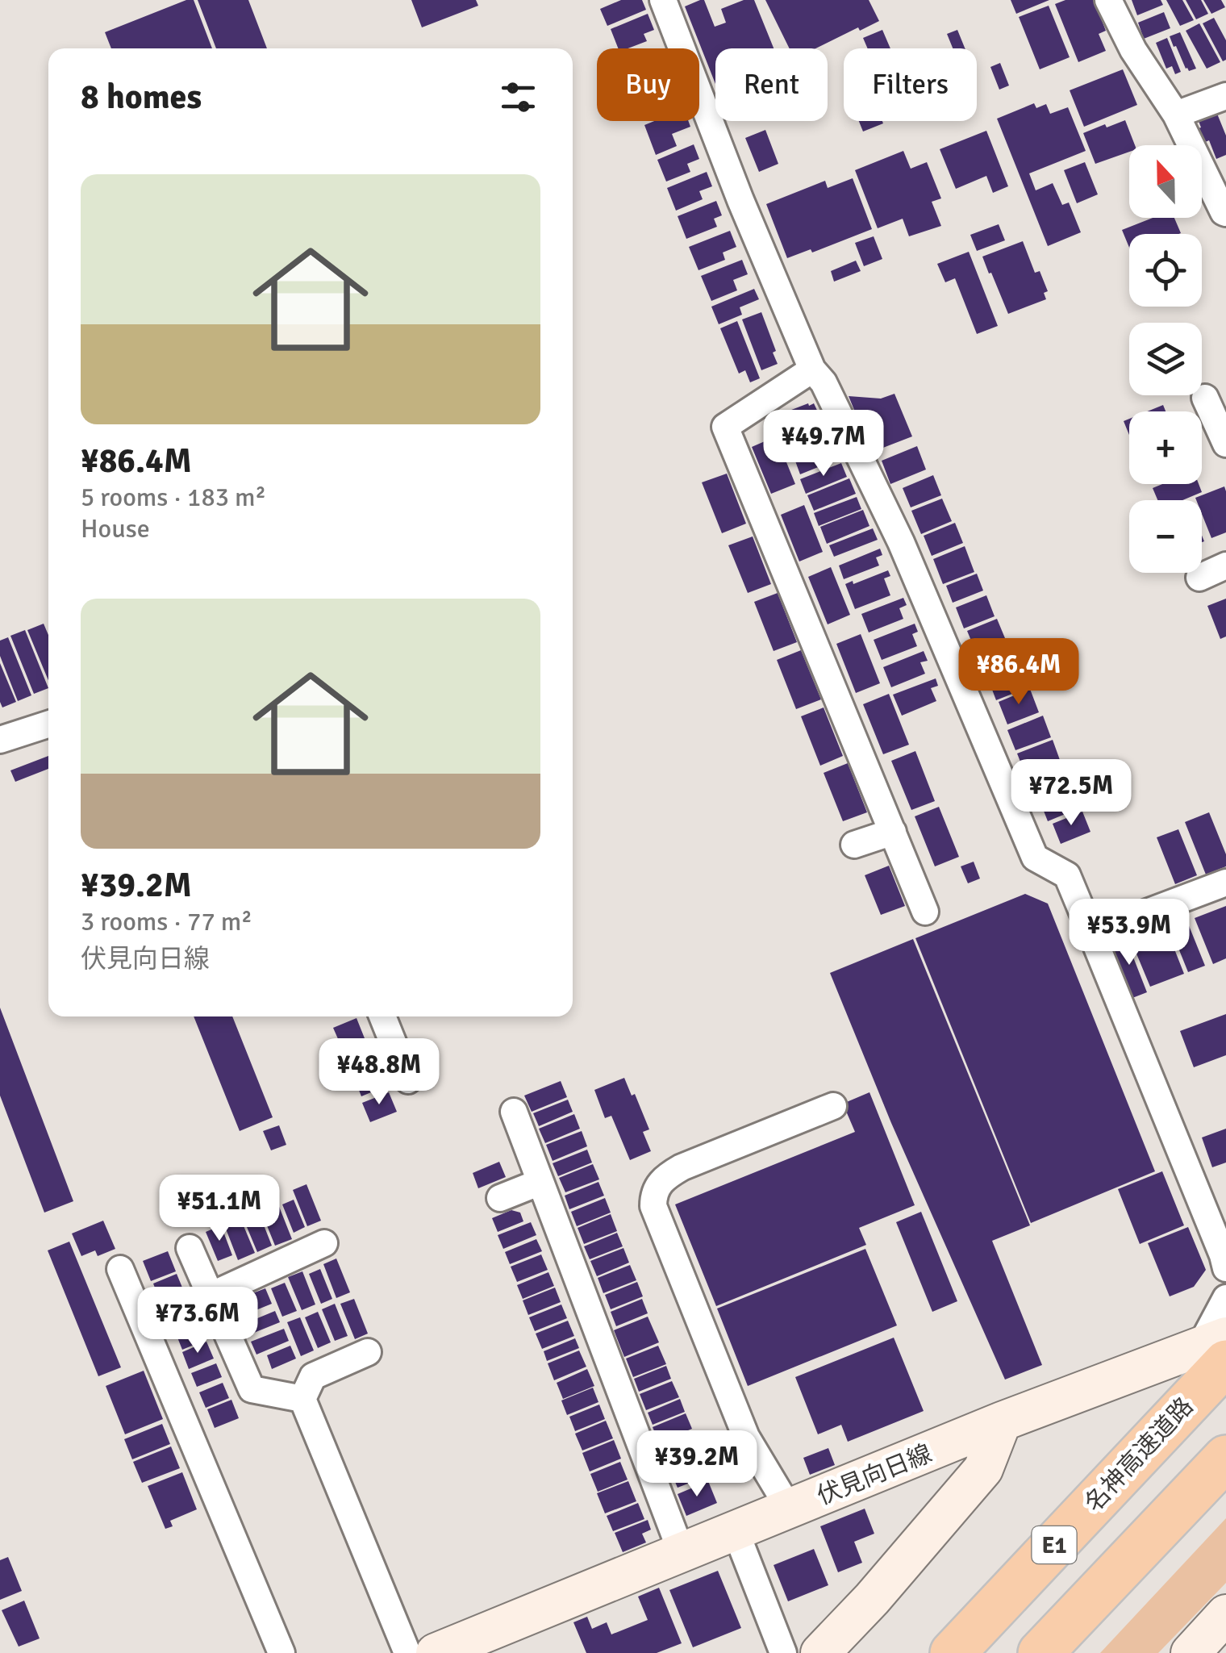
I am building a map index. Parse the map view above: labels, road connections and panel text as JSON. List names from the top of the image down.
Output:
{
  "streets": {
    "highway": ["名神高速道路", "E1"],
    "main road": ["伏見向日線"]
  },
  "crossings": [
    ["名神高速道路", "伏見向日線"]
  ],
  "north": "top",
  "page": {
    "chip": ["Buy", "Rent", "Filters"],
    "heading": "8 homes",
    "map_buttons": ["+", "−"],
    "list": [
      {
        "name": "¥86.4M",
        "note": "5 rooms · 183 m² · House"
      },
      {
        "name": "¥39.2M",
        "note": "3 rooms · 77 m² · 伏見向日線"
      }
    ],
    "price": [
      "¥49.7M",
      "¥86.4M",
      "¥72.5M",
      "¥53.9M",
      "¥48.8M",
      "¥51.1M",
      "¥73.6M",
      "¥39.2M"
    ]
  }
}
